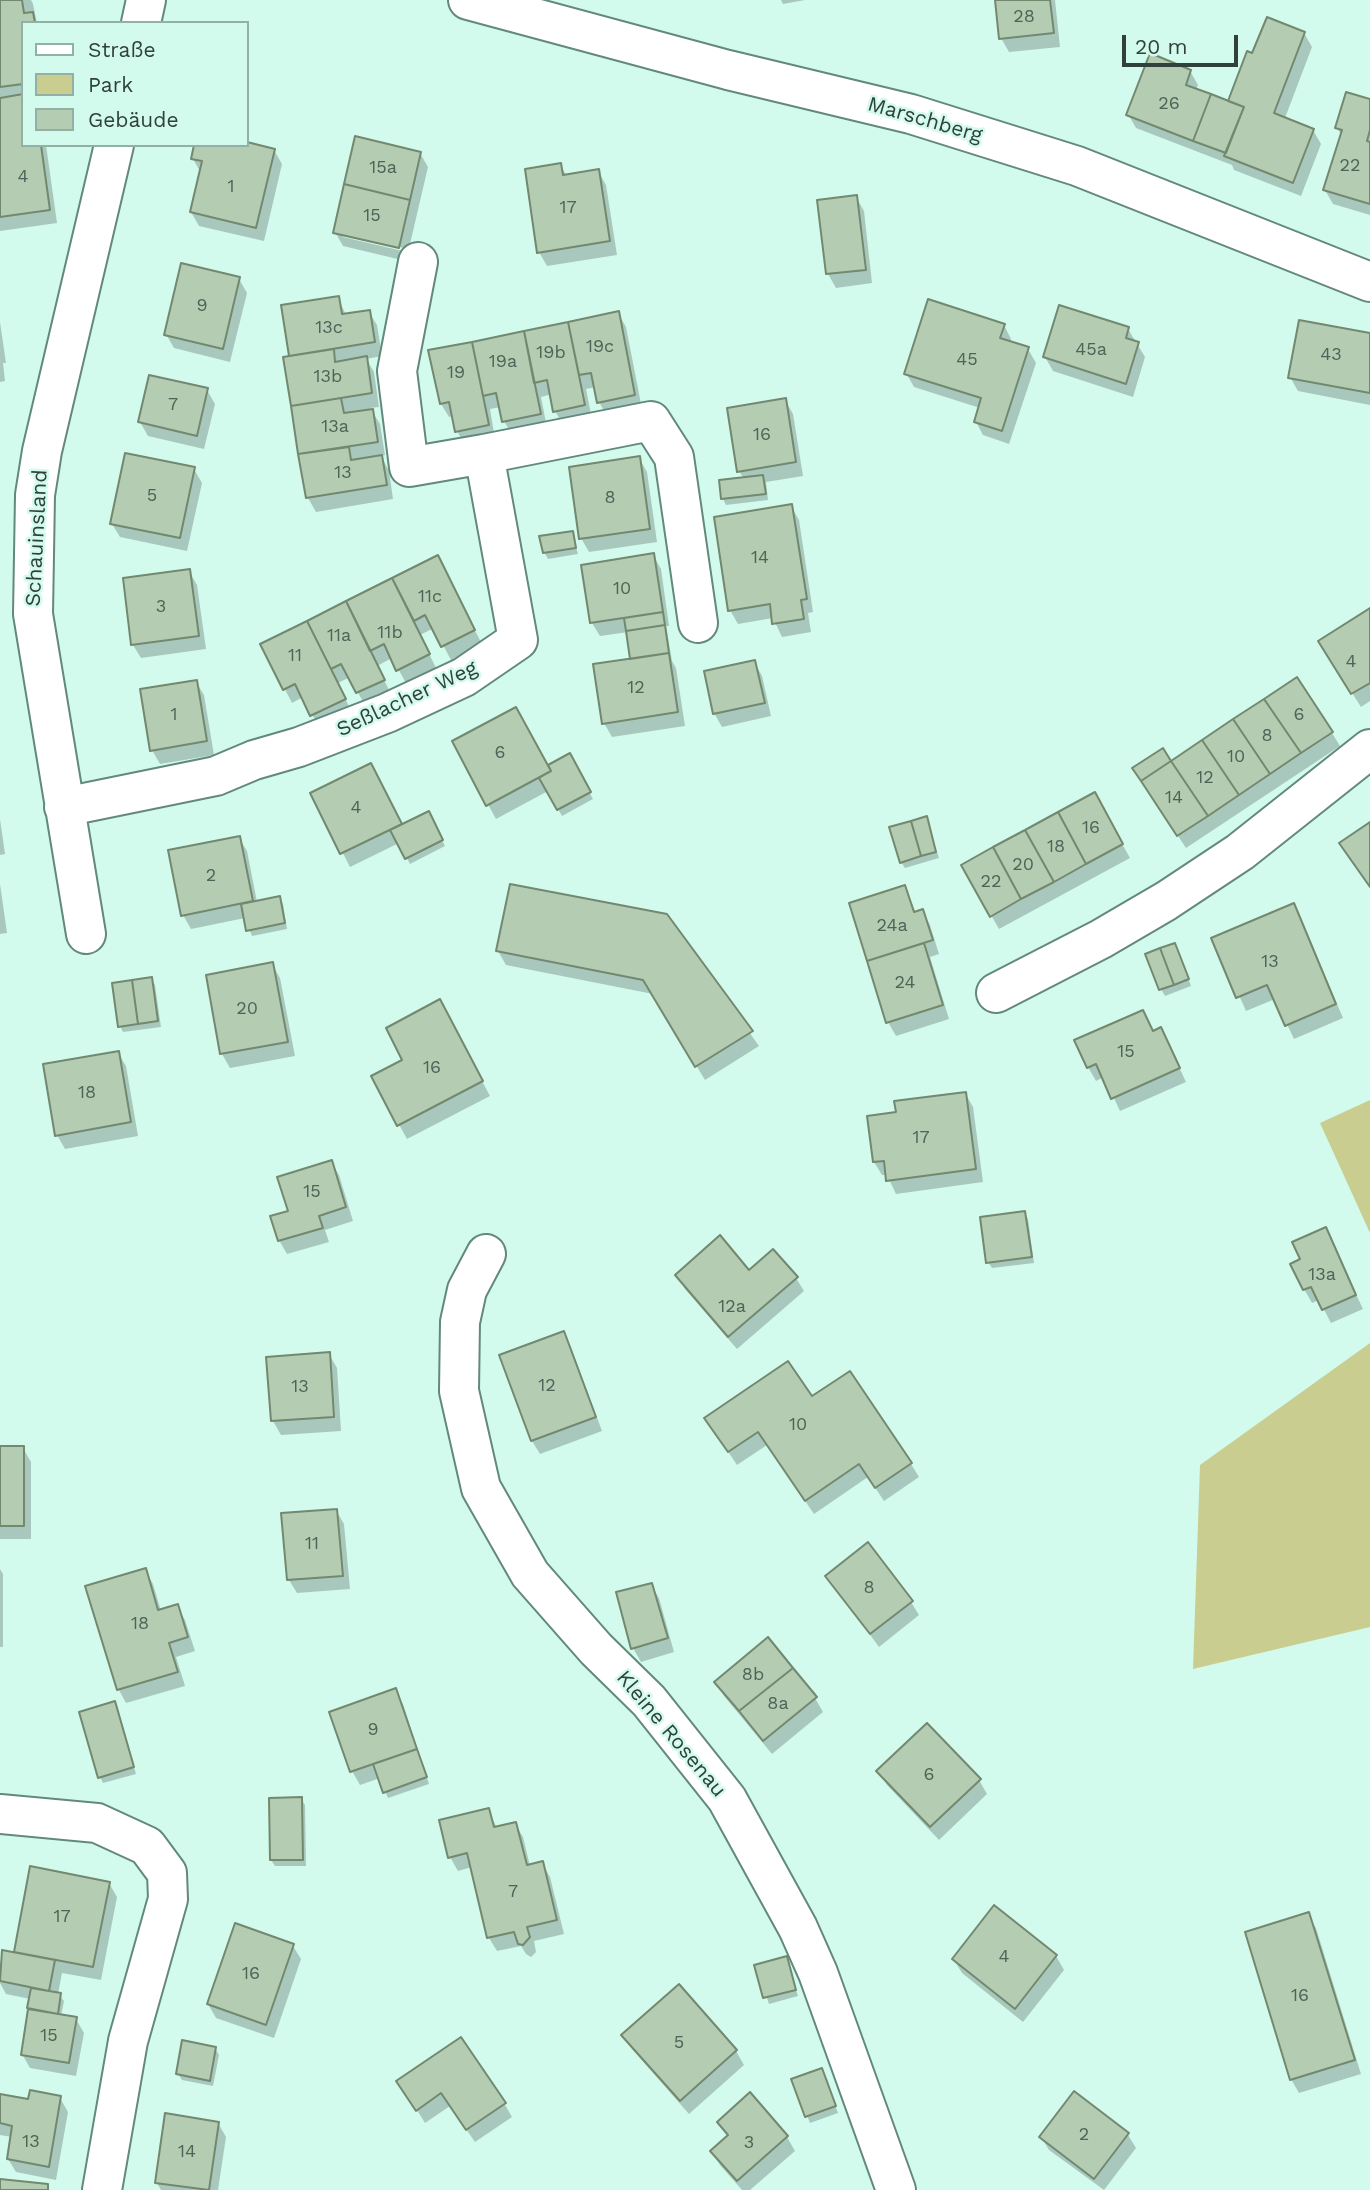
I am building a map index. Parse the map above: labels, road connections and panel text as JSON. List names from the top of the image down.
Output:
{
  "streets": {
    "street": [
      "Marschberg",
      "Schauinsland",
      "Seßlacher Weg",
      "Kleine Rosenau"
    ]
  },
  "crossings": [
    ["Schauinsland", "Seßlacher Weg"]
  ],
  "house_numbers": [
    "28",
    "26",
    "22",
    "15a",
    "4",
    "1",
    "17",
    "15",
    "9",
    "13c",
    "19c",
    "45a",
    "19b",
    "43",
    "45",
    "19a",
    "19",
    "13b",
    "7",
    "13a",
    "16",
    "13",
    "5",
    "8",
    "14",
    "10",
    "11c",
    "3",
    "11b",
    "11a",
    "11",
    "4",
    "12",
    "1",
    "6",
    "8",
    "6",
    "10",
    "12",
    "14",
    "4",
    "16",
    "18",
    "20",
    "2",
    "22",
    "24a",
    "13",
    "24",
    "20",
    "15",
    "16",
    "18",
    "17",
    "15",
    "13a",
    "12a",
    "12",
    "13",
    "10",
    "11",
    "8",
    "18",
    "8b",
    "8a",
    "9",
    "6",
    "7",
    "17",
    "4",
    "16",
    "16",
    "15",
    "5",
    "2",
    "13",
    "3",
    "14"
  ],
  "legend": ["Straße", "Park", "Gebäude"],
  "scale_bar": "20 m"
}
